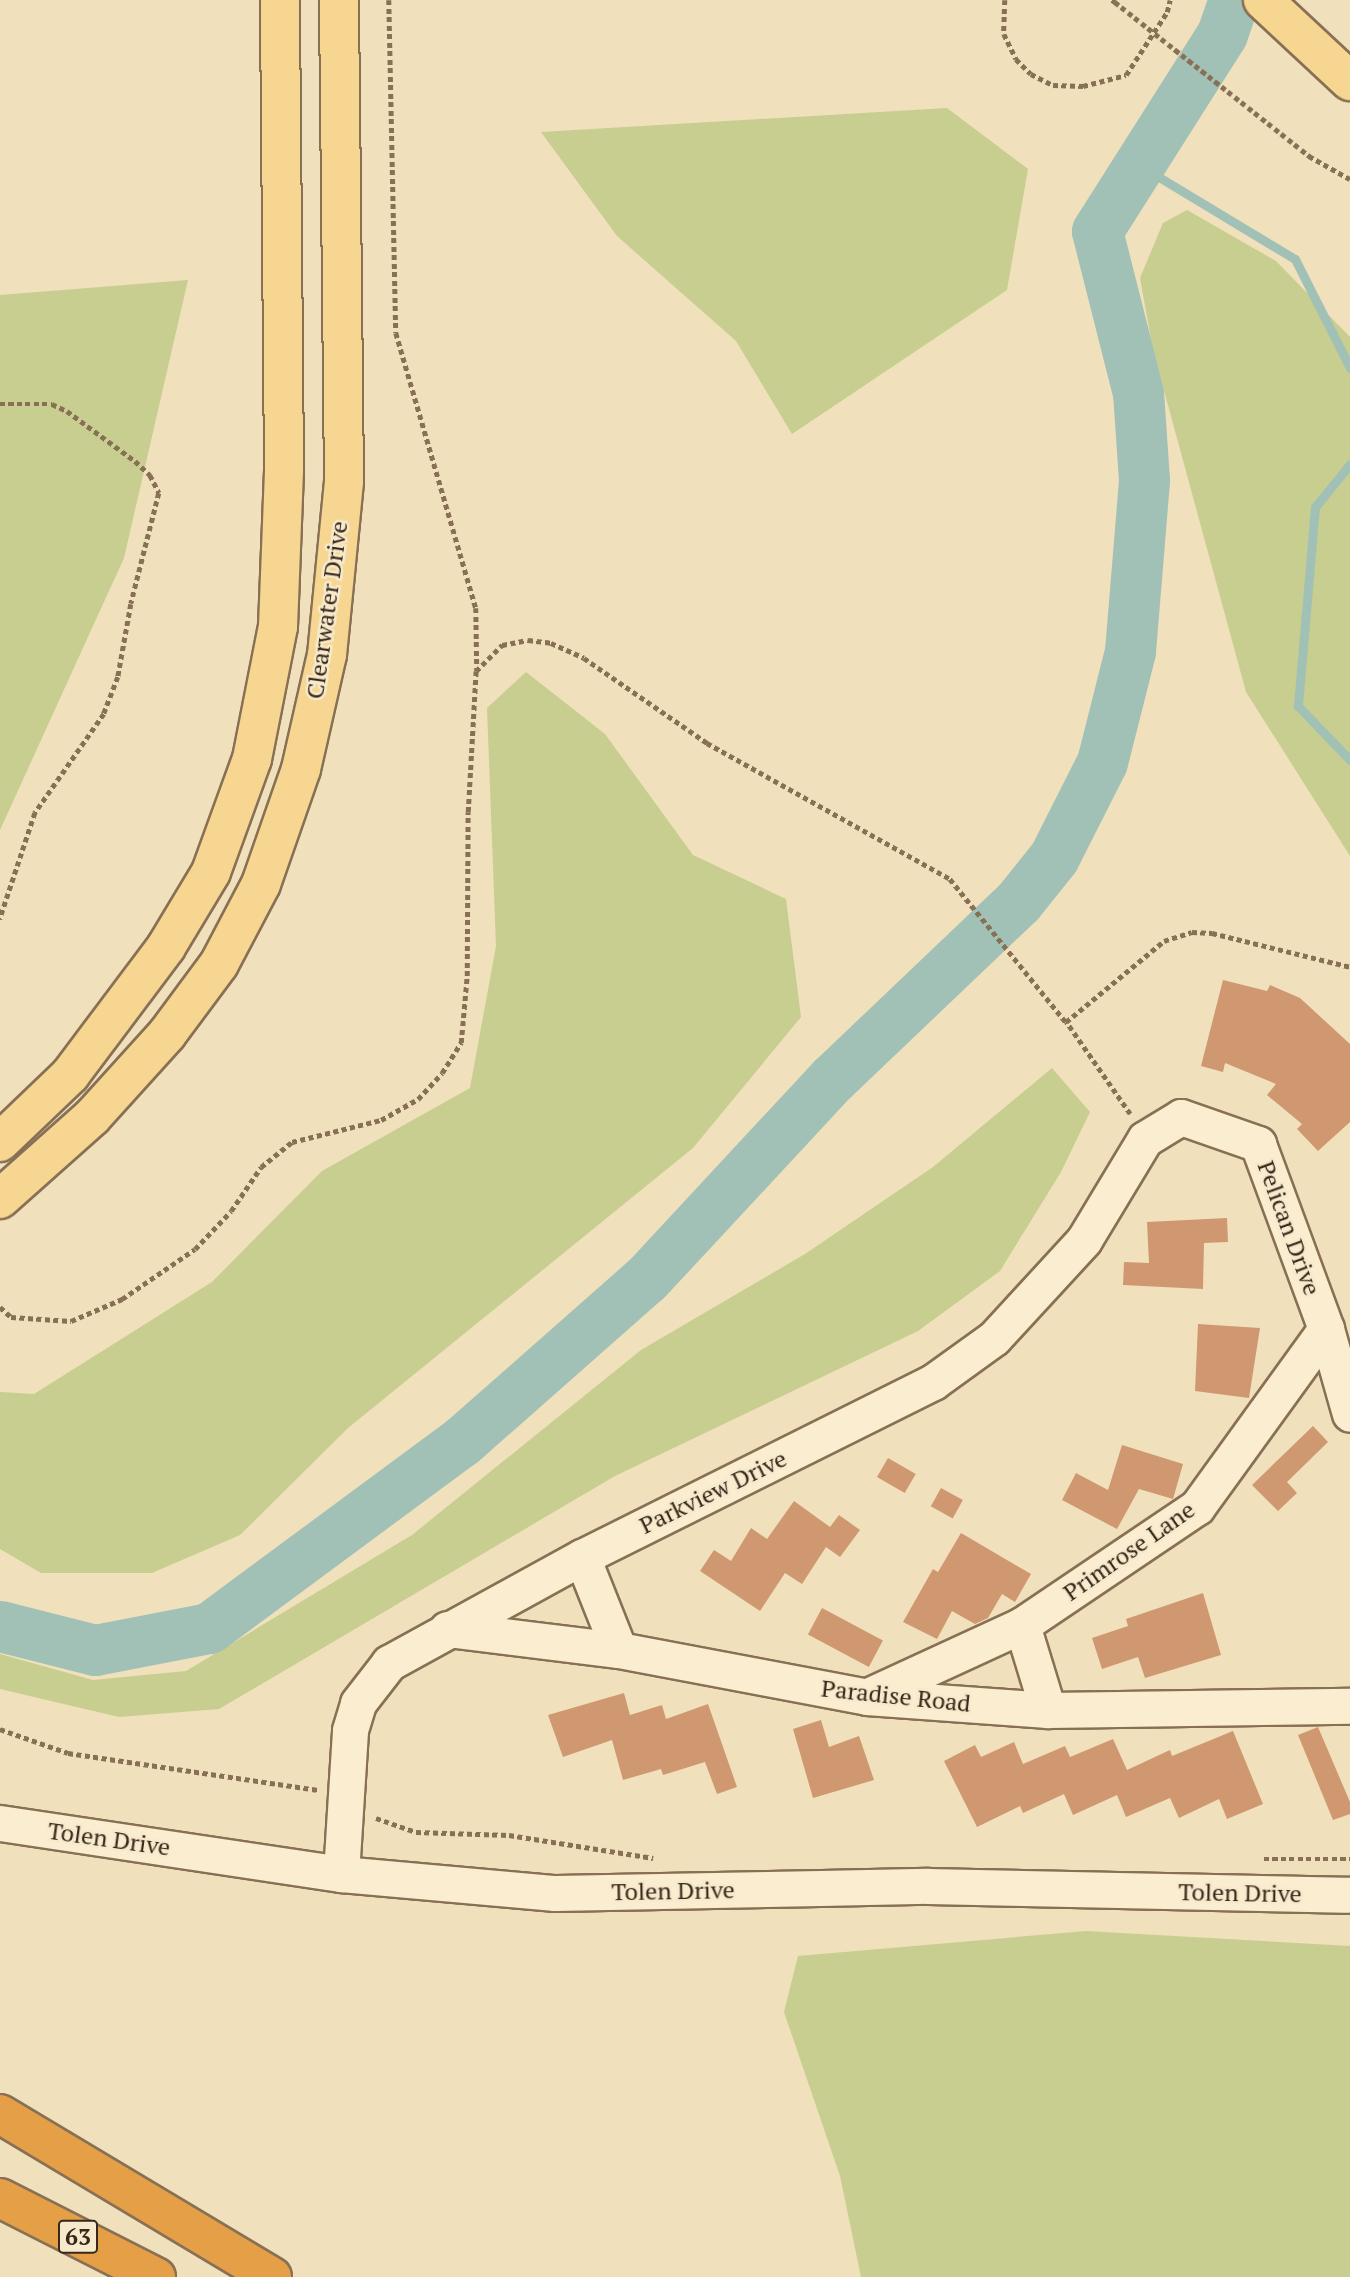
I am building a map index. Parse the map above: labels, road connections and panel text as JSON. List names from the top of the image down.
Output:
{
  "streets": {
    "highway": ["63"],
    "main road": ["Clearwater Drive"],
    "street": [
      "Pelican Drive",
      "Parkview Drive",
      "Primrose Lane",
      "Paradise Road",
      "Tolen Drive"
    ]
  },
  "crossings": [
    ["Pelican Drive", "Parkview Drive"],
    ["Pelican Drive", "Primrose Lane"],
    ["Parkview Drive", "Paradise Road"],
    ["Parkview Drive", "Tolen Drive"],
    ["Primrose Lane", "Paradise Road"]
  ]
}
